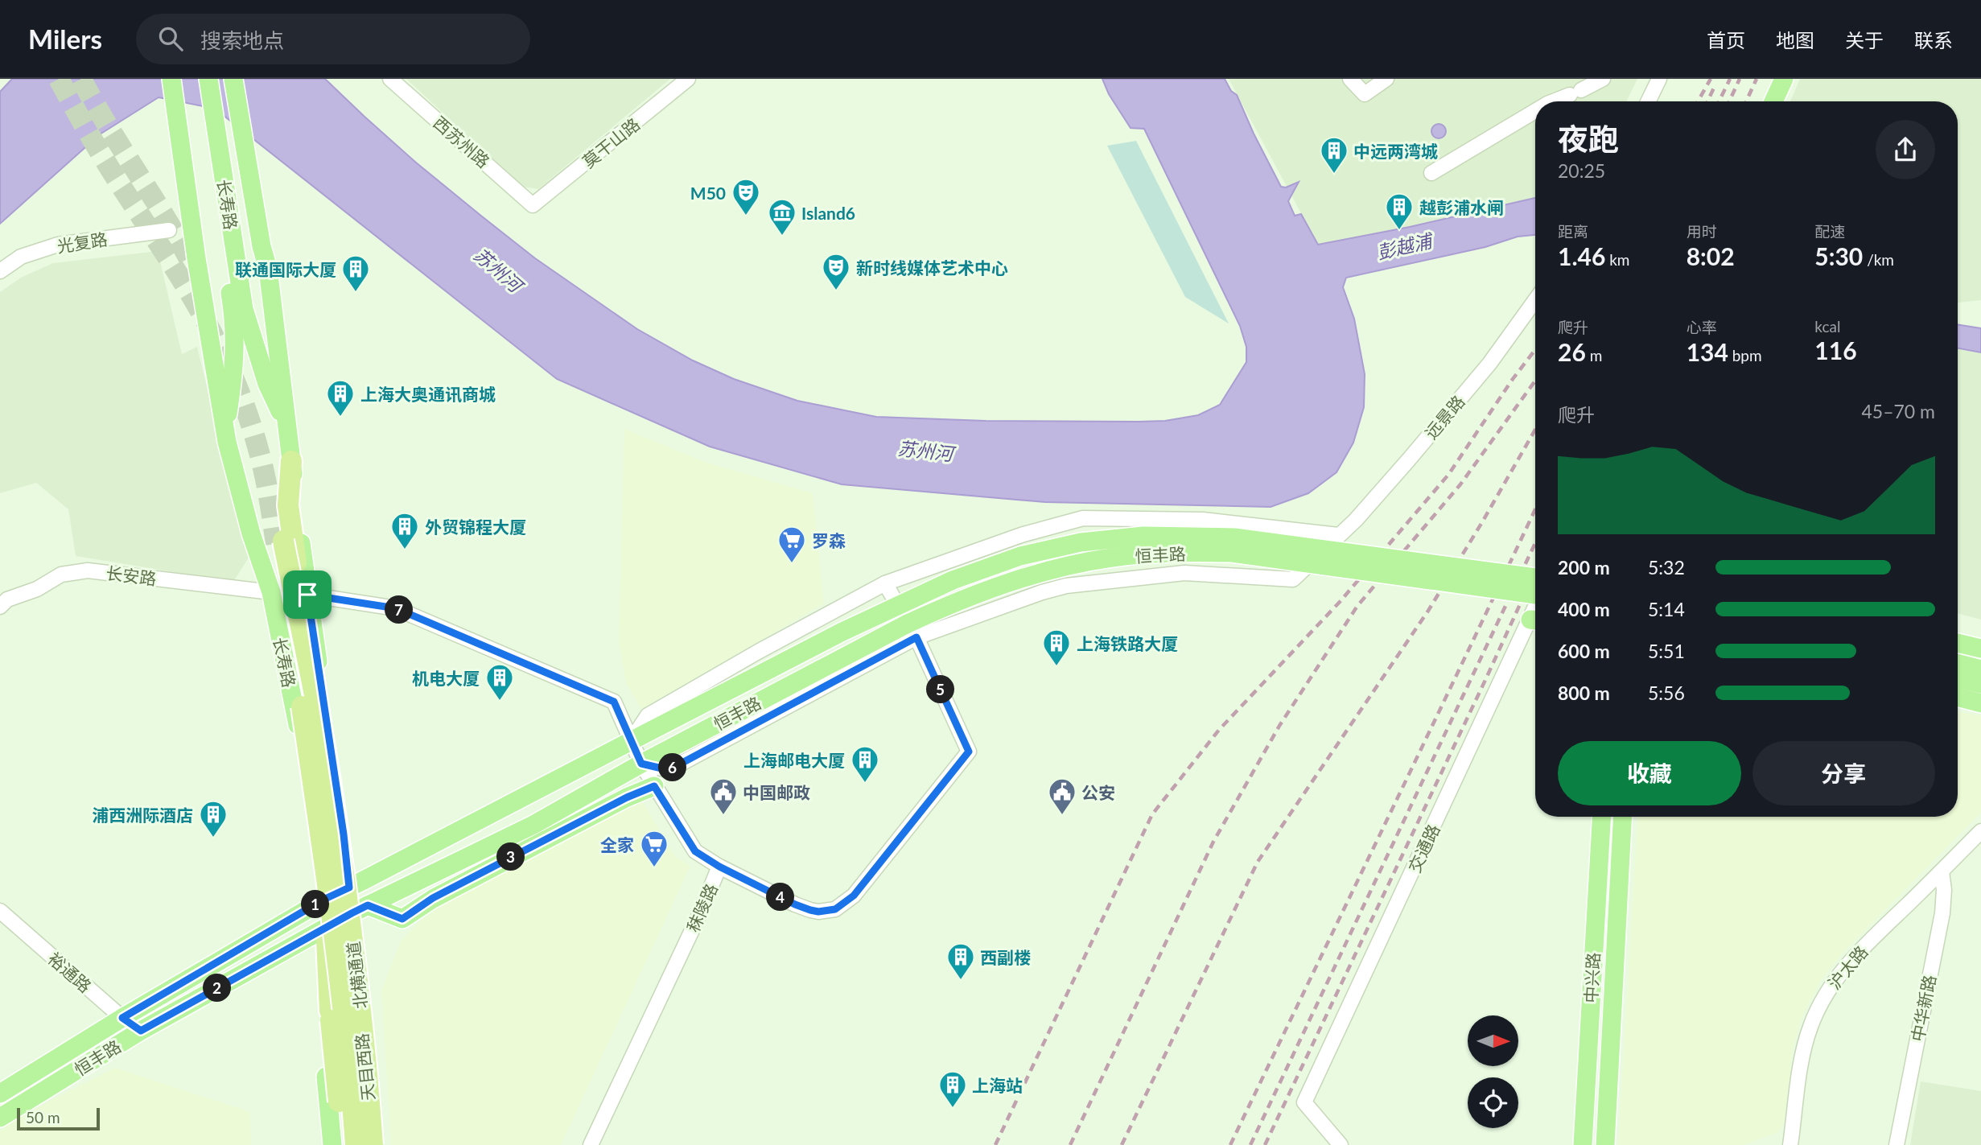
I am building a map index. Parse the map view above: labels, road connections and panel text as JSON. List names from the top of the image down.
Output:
{
  "streets": {
    "highway": ["北横通道"],
    "main road": [
      "长寿路",
      "恒丰路",
      "中兴路",
      "天目西路"
    ],
    "street": [
      "西苏州路",
      "莫干山路",
      "光复路",
      "远景路",
      "长安路",
      "交通路",
      "秣陵路",
      "沪太路",
      "裕通路",
      "中华新路"
    ]
  },
  "crossings": [
    ["西苏州路", "莫干山路"],
    ["长寿路", "恒丰路"],
    ["长寿路", "长安路"],
    ["长寿路", "天目西路"],
    ["远景路", "恒丰路"],
    ["远景路", "秣陵路"],
    ["恒丰路", "裕通路"],
    ["恒丰路", "天目西路"],
    ["沪太路", "中华新路"],
    ["北横通道", "天目西路"]
  ],
  "water": ["彭越浦", "苏州河"],
  "places": {
    "building": [
      "中远两湾城",
      "越彭浦水闸",
      "联通国际大厦",
      "上海大奥通讯商城",
      "外贸锦程大厦",
      "上海铁路大厦",
      "机电大厦",
      "上海邮电大厦",
      "浦西洲际酒店",
      "西副楼",
      "上海站"
    ],
    "theatre": ["M50", "新时线媒体艺术中心"],
    "museum": ["Island6"],
    "supermarket": ["罗森", "全家"],
    "public building": ["中国邮政", "公安"]
  },
  "scale_bar": "50 m",
  "north": "right",
  "page": {
    "header": "Milers",
    "search": "搜索地点",
    "nav": [
      "首页",
      "地图",
      "关于",
      "联系"
    ],
    "heading": ["夜跑", "20:25"],
    "stats": [
      ["距离", "1.46 km"],
      ["用时", "8:02"],
      ["配速", "5:30 /km"],
      ["爬升", "26 m"],
      ["心率", "134 bpm"],
      ["kcal", "116"]
    ],
    "chart": ["爬升", "45–70 m"],
    "list": [
      {
        "name": "200 m",
        "note": "5:32"
      },
      {
        "name": "400 m",
        "note": "5:14"
      },
      {
        "name": "600 m",
        "note": "5:51"
      },
      {
        "name": "800 m",
        "note": "5:56"
      }
    ],
    "pins": [
      "7",
      "5",
      "6",
      "3",
      "4",
      "1",
      "2"
    ],
    "buttons": ["收藏", "分享"],
    "scale": "50 m"
  }
}
